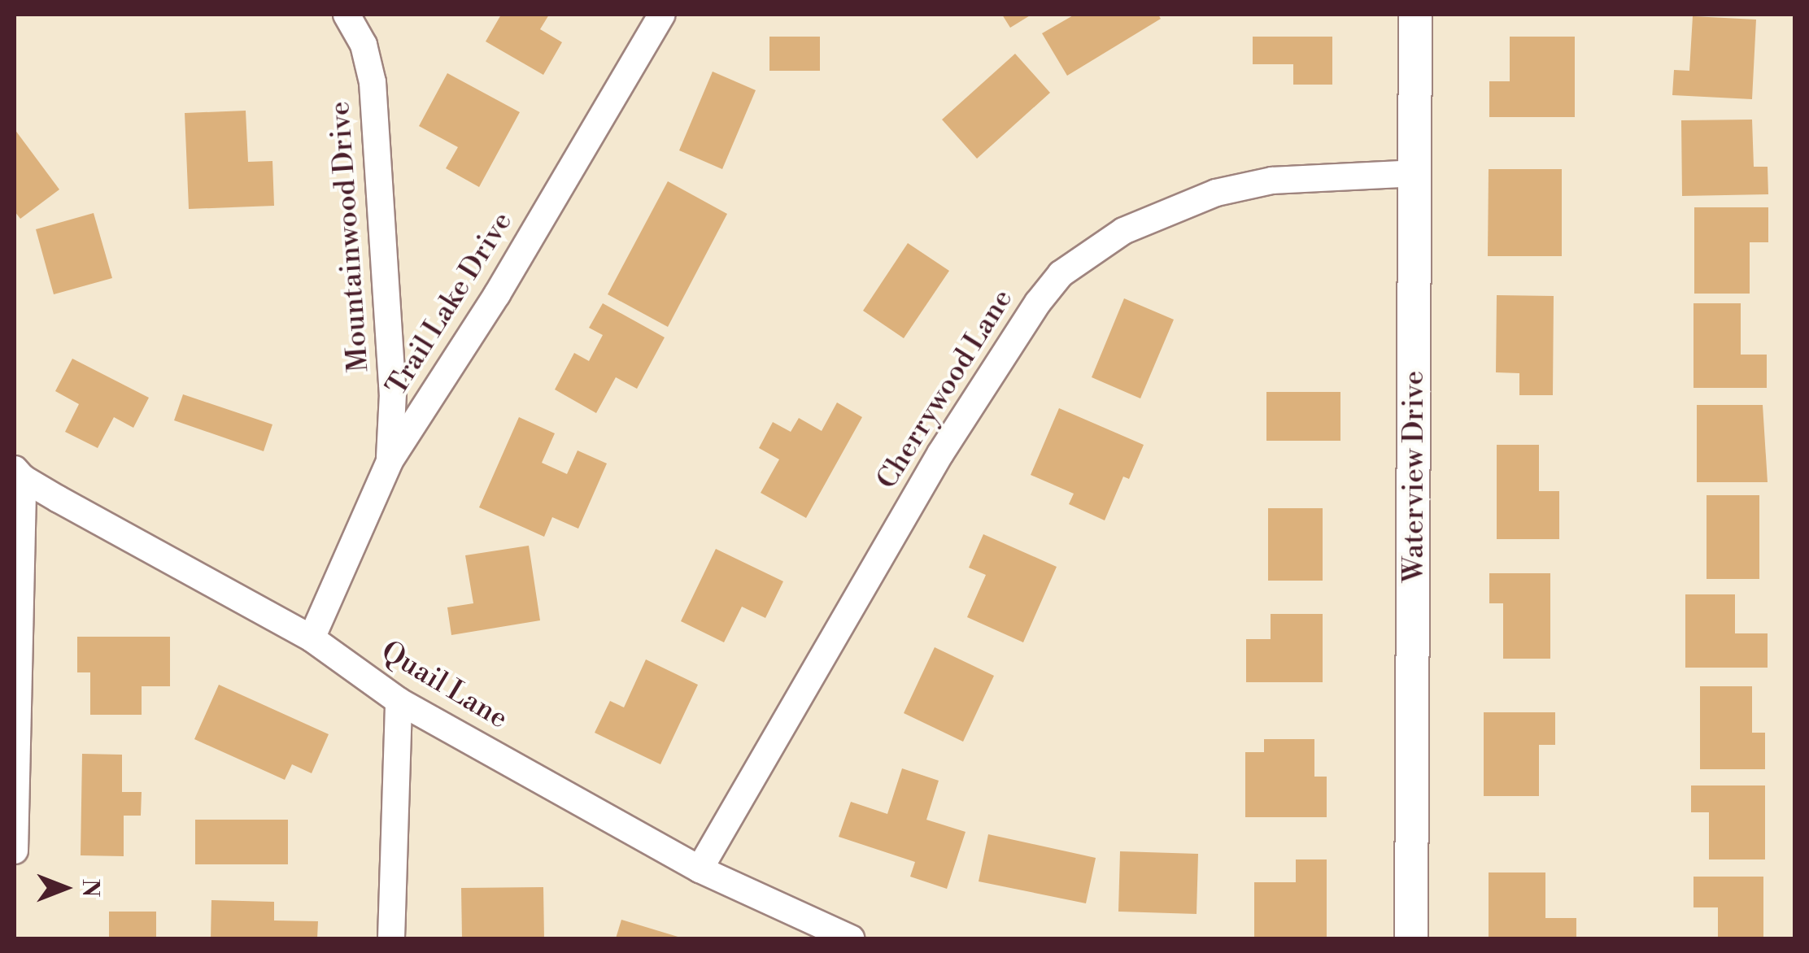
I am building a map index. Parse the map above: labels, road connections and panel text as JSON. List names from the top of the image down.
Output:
{
  "streets": {
    "street": [
      "Mountainwood Drive",
      "Trail Lake Drive",
      "Cherrywood Lane",
      "Waterview Drive",
      "Quail Lane"
    ]
  },
  "crossings": [
    ["Mountainwood Drive", "Trail Lake Drive"],
    ["Trail Lake Drive", "Quail Lane"],
    ["Cherrywood Lane", "Waterview Drive"],
    ["Cherrywood Lane", "Quail Lane"]
  ],
  "north": "right"
}
